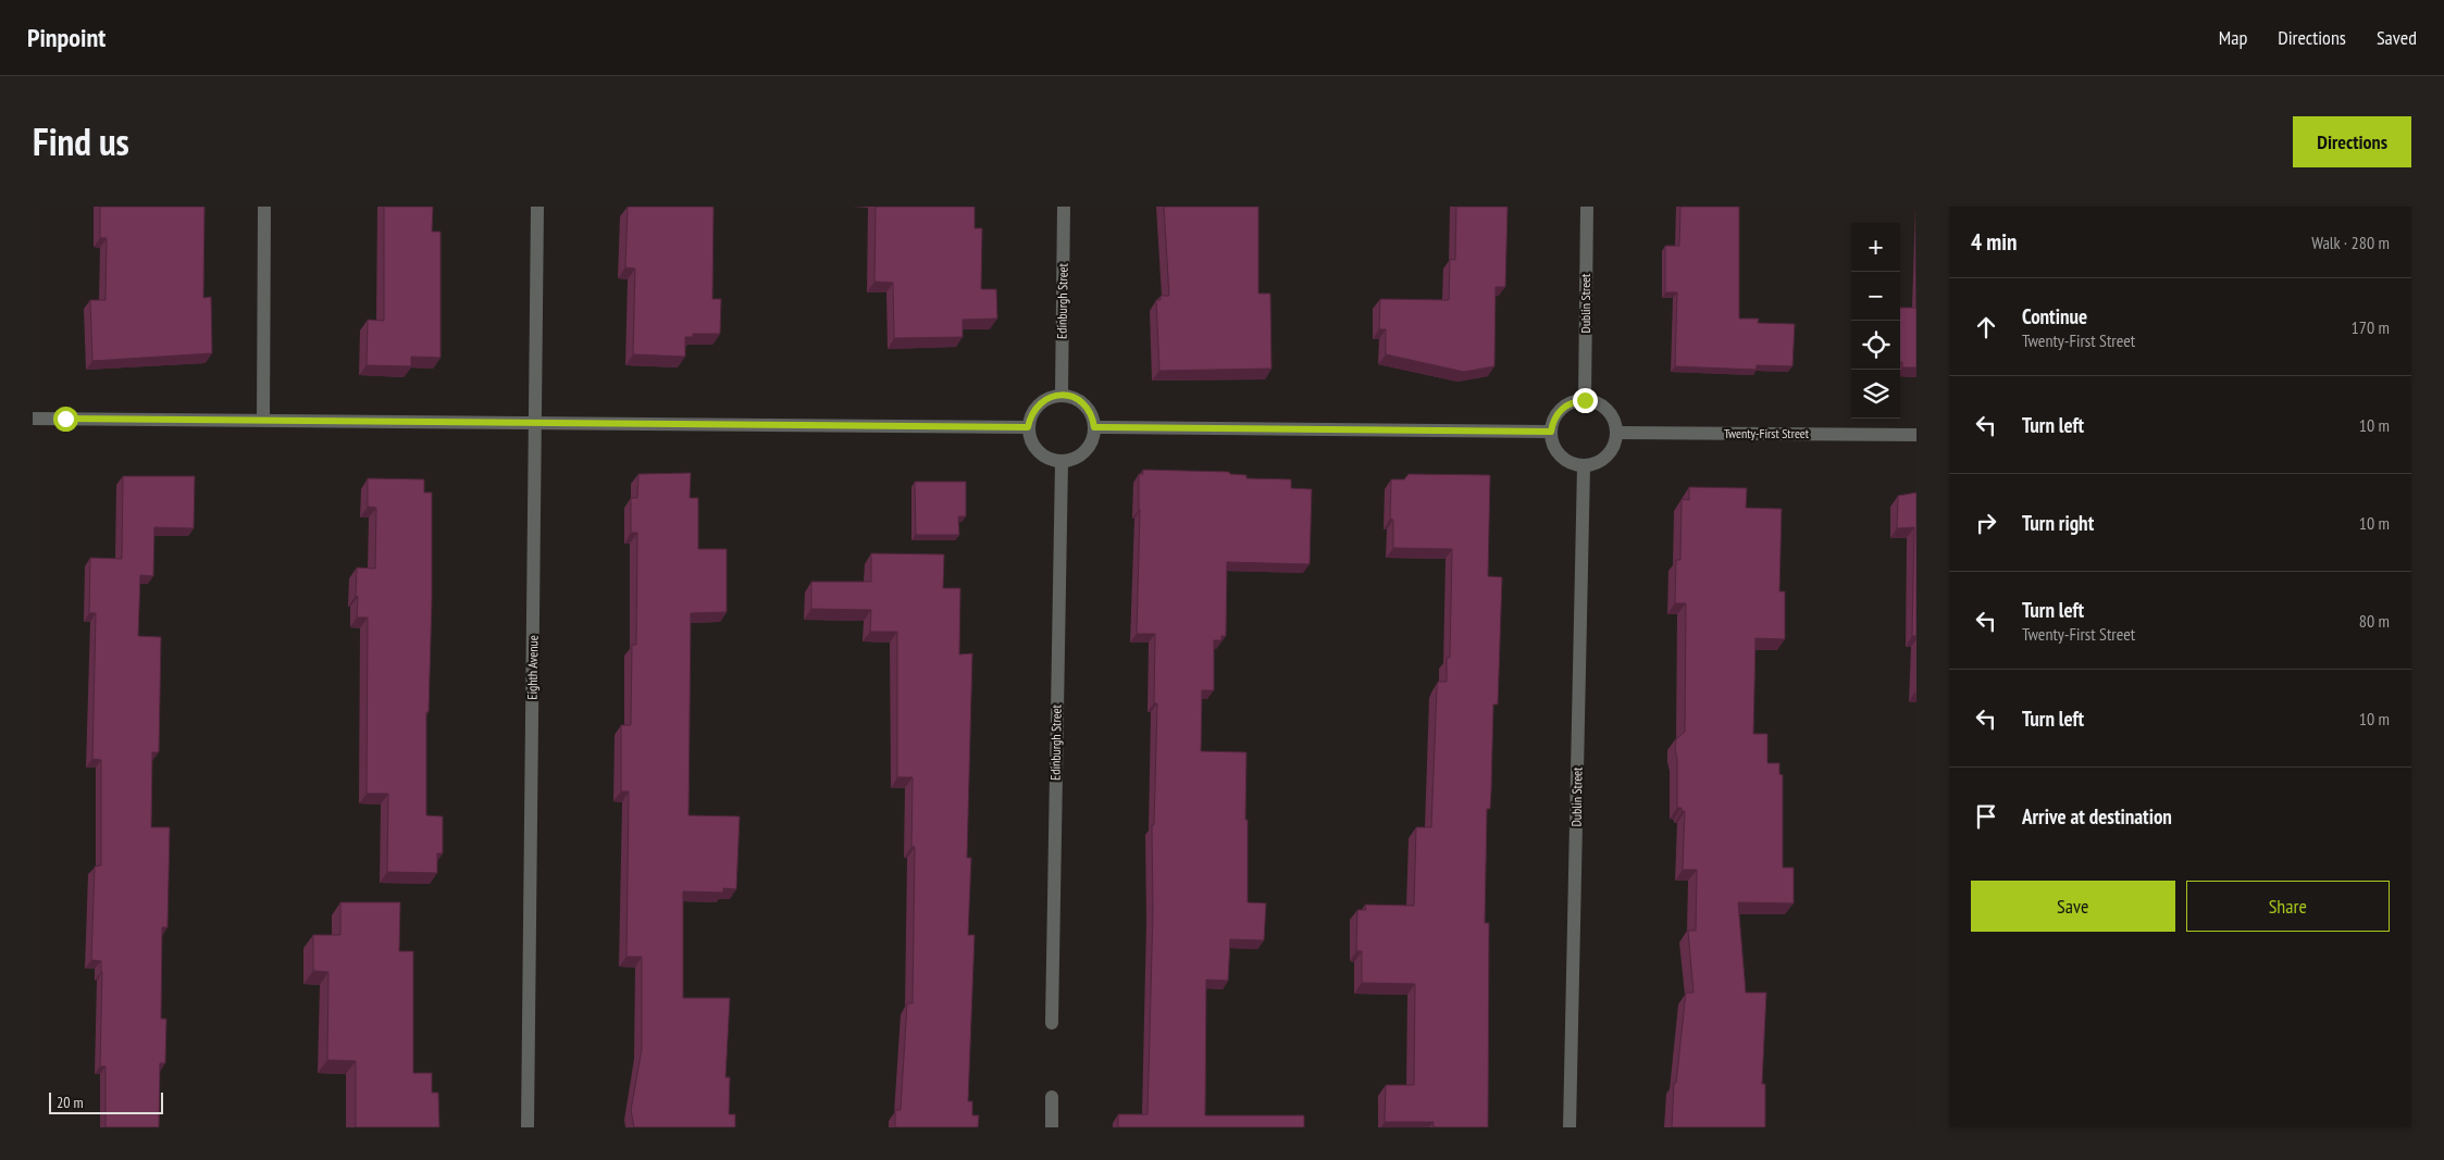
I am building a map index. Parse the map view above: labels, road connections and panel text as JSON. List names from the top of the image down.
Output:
{
  "streets": {
    "street": [
      "Edinburgh Street",
      "Dublin Street",
      "Twenty-First Street",
      "Eighth Avenue"
    ]
  },
  "crossings": [
    ["Dublin Street", "Twenty-First Street"]
  ],
  "scale_bar": "20 m",
  "page": {
    "header": "Pinpoint",
    "nav": ["Map", "Directions", "Saved"],
    "title": "Find us",
    "buttons": [
      "Directions",
      ["Save", "Share"]
    ],
    "heading": ["4 min", "Walk · 280 m"],
    "map_buttons": ["+", "−"],
    "list": [
      ["Continue", "Twenty-First Street", "170 m"],
      ["Turn left", "10 m"],
      ["Turn right", "10 m"],
      ["Turn left", "Twenty-First Street", "80 m"],
      ["Turn left", "10 m"],
      "Arrive at destination"
    ],
    "scale": "20 m"
  }
}
